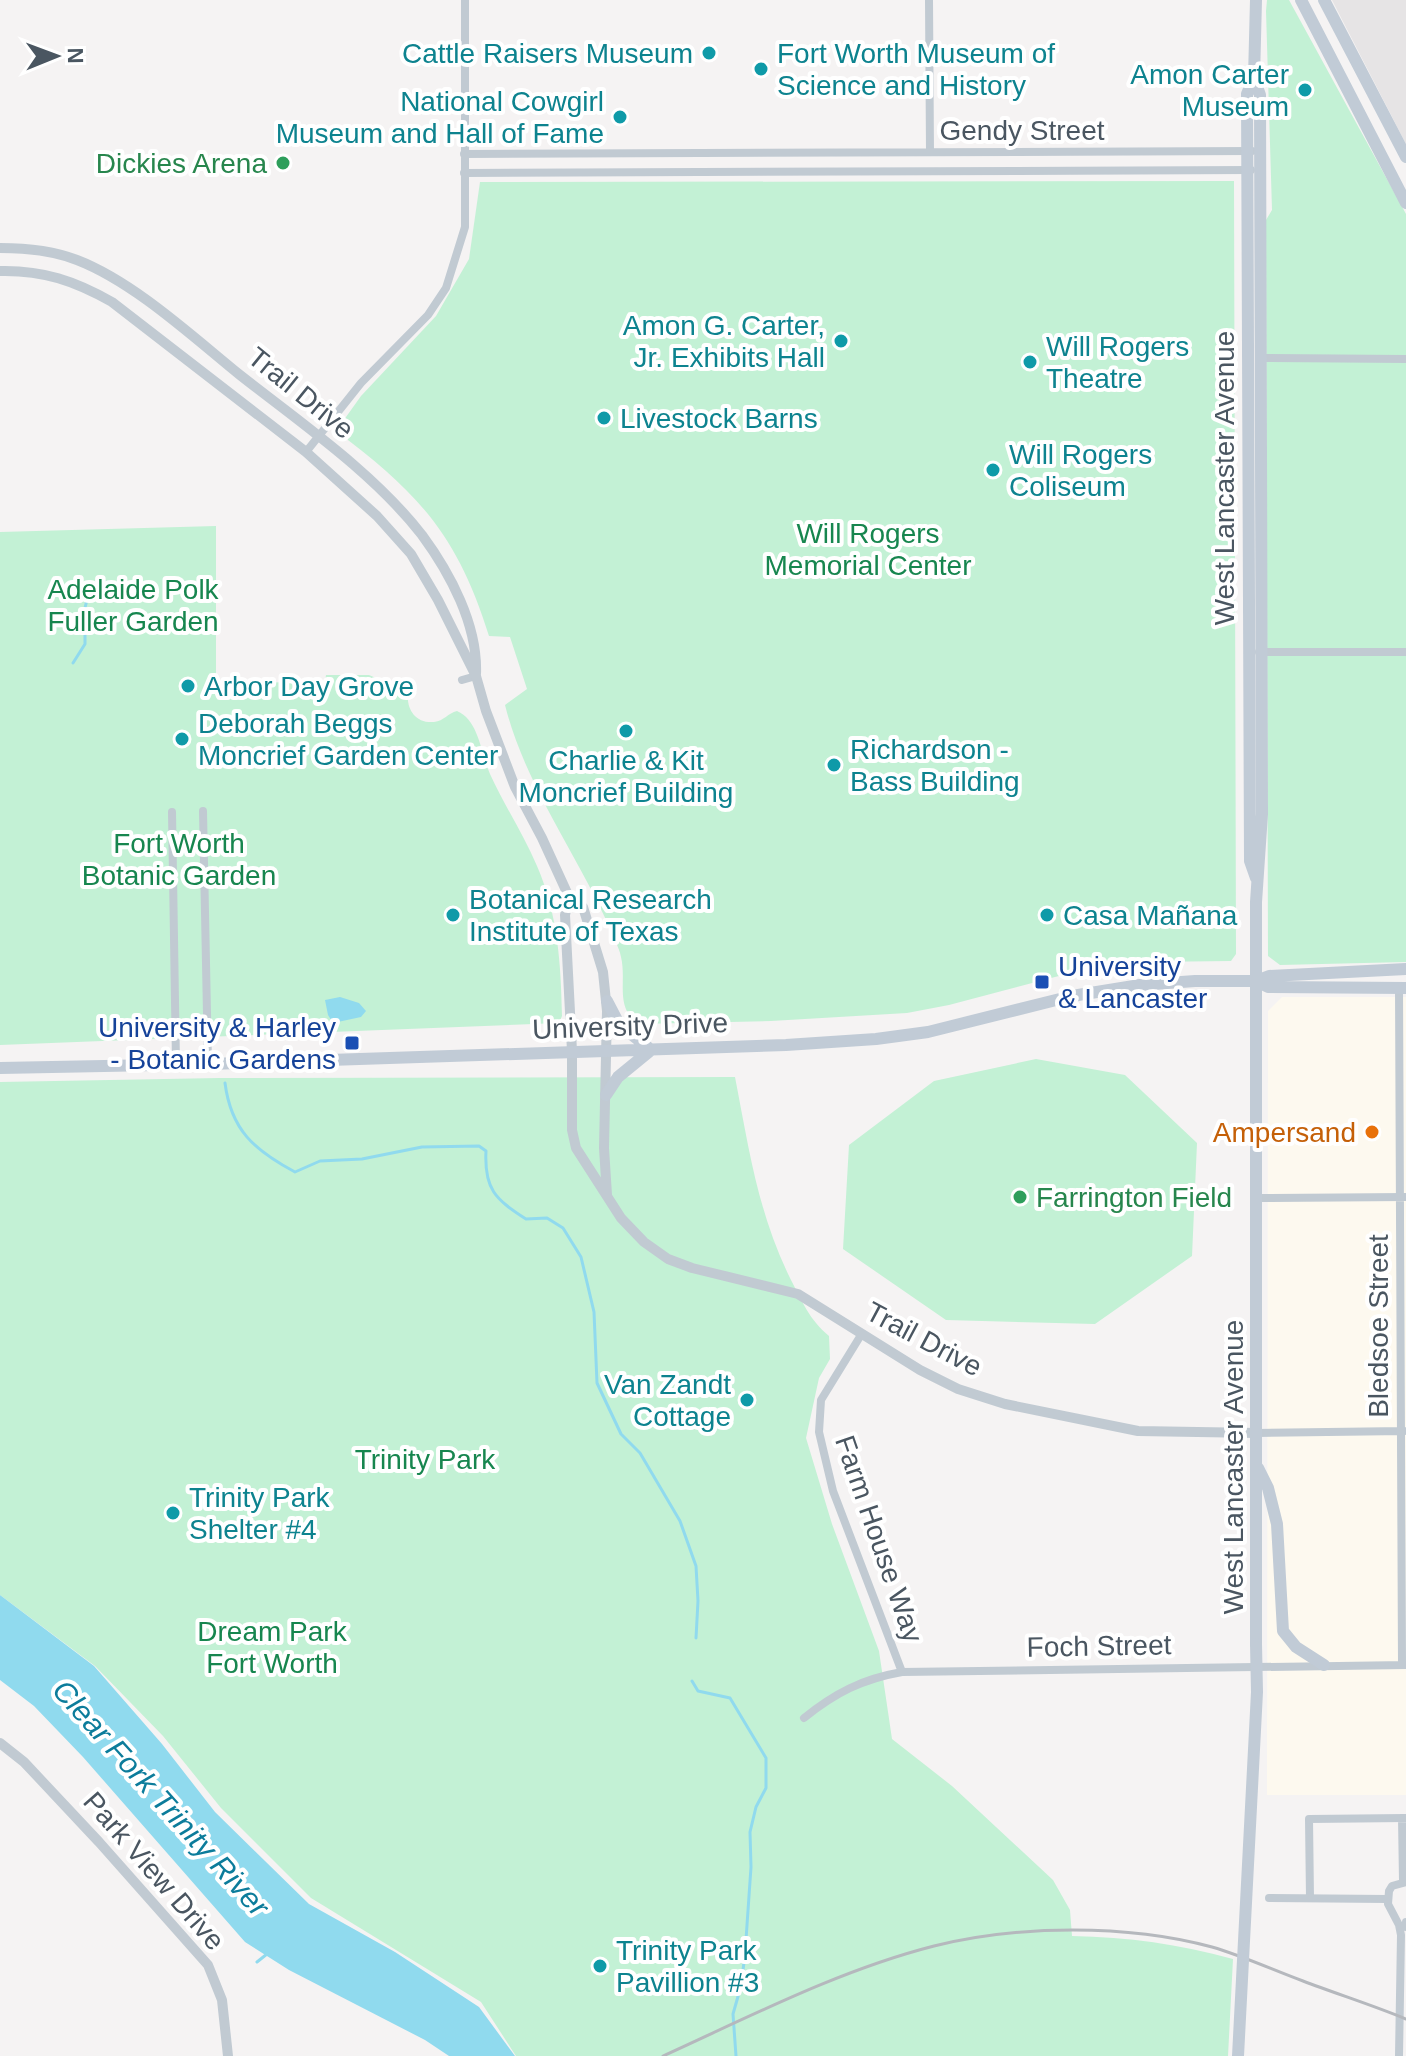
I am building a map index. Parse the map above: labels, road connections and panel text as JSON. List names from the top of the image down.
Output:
{
  "streets": {
    "main road": ["West Lancaster Avenue", "University Drive"],
    "street": [
      "Gendy Street",
      "Trail Drive",
      "Bledsoe Street",
      "Farm House Way",
      "Foch Street",
      "Park View Drive"
    ]
  },
  "crossings": [
    ["Gendy Street", "West Lancaster Avenue"],
    ["Trail Drive", "West Lancaster Avenue"],
    ["Trail Drive", "University Drive"],
    ["Trail Drive", "Farm House Way"],
    ["West Lancaster Avenue", "University Drive"],
    ["University Drive", "Bledsoe Street"],
    ["Bledsoe Street", "Foch Street"],
    ["Farm House Way", "Foch Street"]
  ],
  "water": ["Clear Fork Trinity River"],
  "parks": [
    "Will Rogers Memorial Center",
    "Adelaide Polk Fuller Garden",
    "Fort Worth Botanic Garden",
    "Trinity Park",
    "Dream Park Fort Worth"
  ],
  "places": {
    "other": [
      "Cattle Raisers Museum",
      "Fort Worth Museum of Science and History",
      "Amon Carter Museum",
      "National Cowgirl Museum and Hall of Fame",
      "Dickies Arena",
      "Amon G. Carter, Jr. Exhibits Hall",
      "Will Rogers Theatre",
      "Livestock Barns",
      "Will Rogers Coliseum",
      "Arbor Day Grove",
      "Charlie & Kit Moncrief Building",
      "Deborah Beggs Moncrief Garden Center",
      "Richardson - Bass Building",
      "Botanical Research Institute of Texas",
      "Casa Mañana",
      "Ampersand",
      "Farrington Field",
      "Van Zandt Cottage",
      "Trinity Park Shelter #4",
      "Trinity Park Pavillion #3"
    ],
    "transit": ["University & Lancaster", "University & Harley - Botanic Gardens"]
  },
  "north": "right"
}
